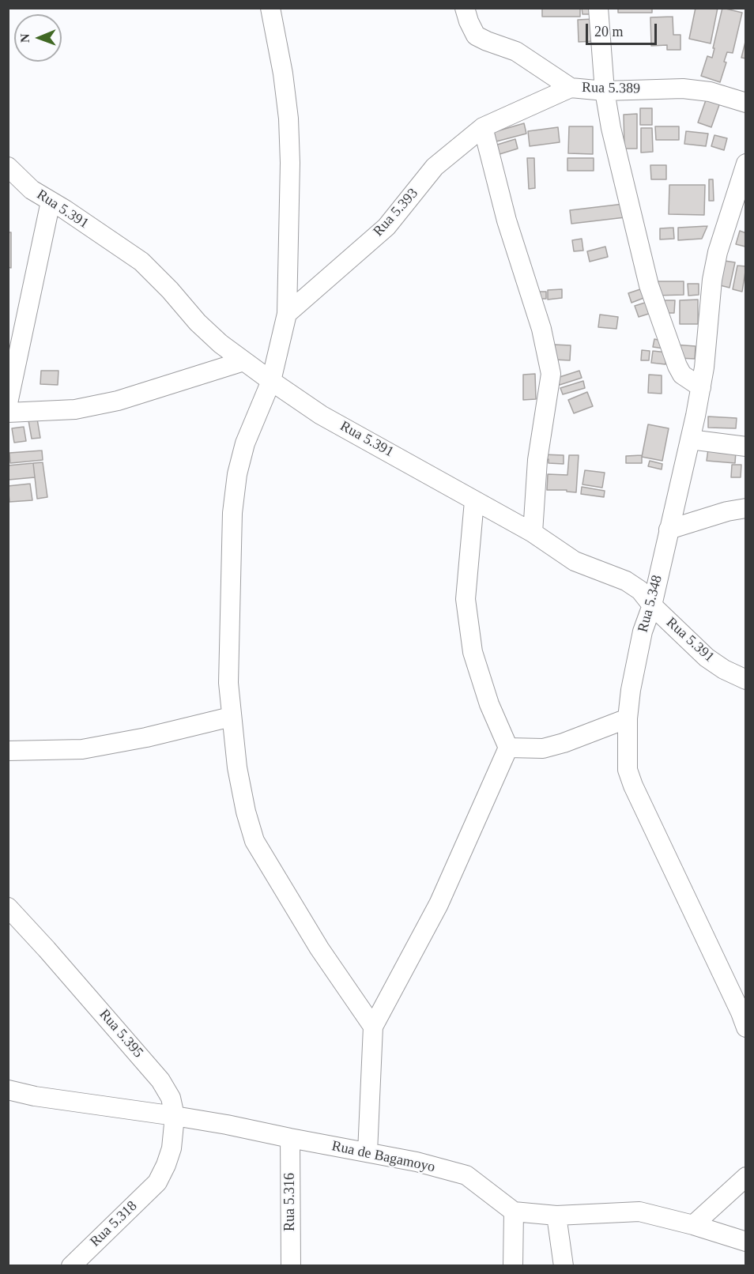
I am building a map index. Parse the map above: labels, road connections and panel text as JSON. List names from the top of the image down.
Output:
{
  "streets": {
    "street": [
      "Rua 5.389",
      "Rua 5.391",
      "Rua 5.393",
      "Rua 5.348",
      "Rua 5.395",
      "Rua de Bagamoyo",
      "Rua 5.316",
      "Rua 5.318"
    ]
  },
  "crossings": [
    ["Rua 5.389", "Rua 5.393"],
    ["Rua 5.391", "Rua 5.348"],
    ["Rua 5.395", "Rua de Bagamoyo"],
    ["Rua 5.395", "Rua 5.318"],
    ["Rua de Bagamoyo", "Rua 5.316"]
  ],
  "scale_bar": "20 m",
  "north": "left"
}
